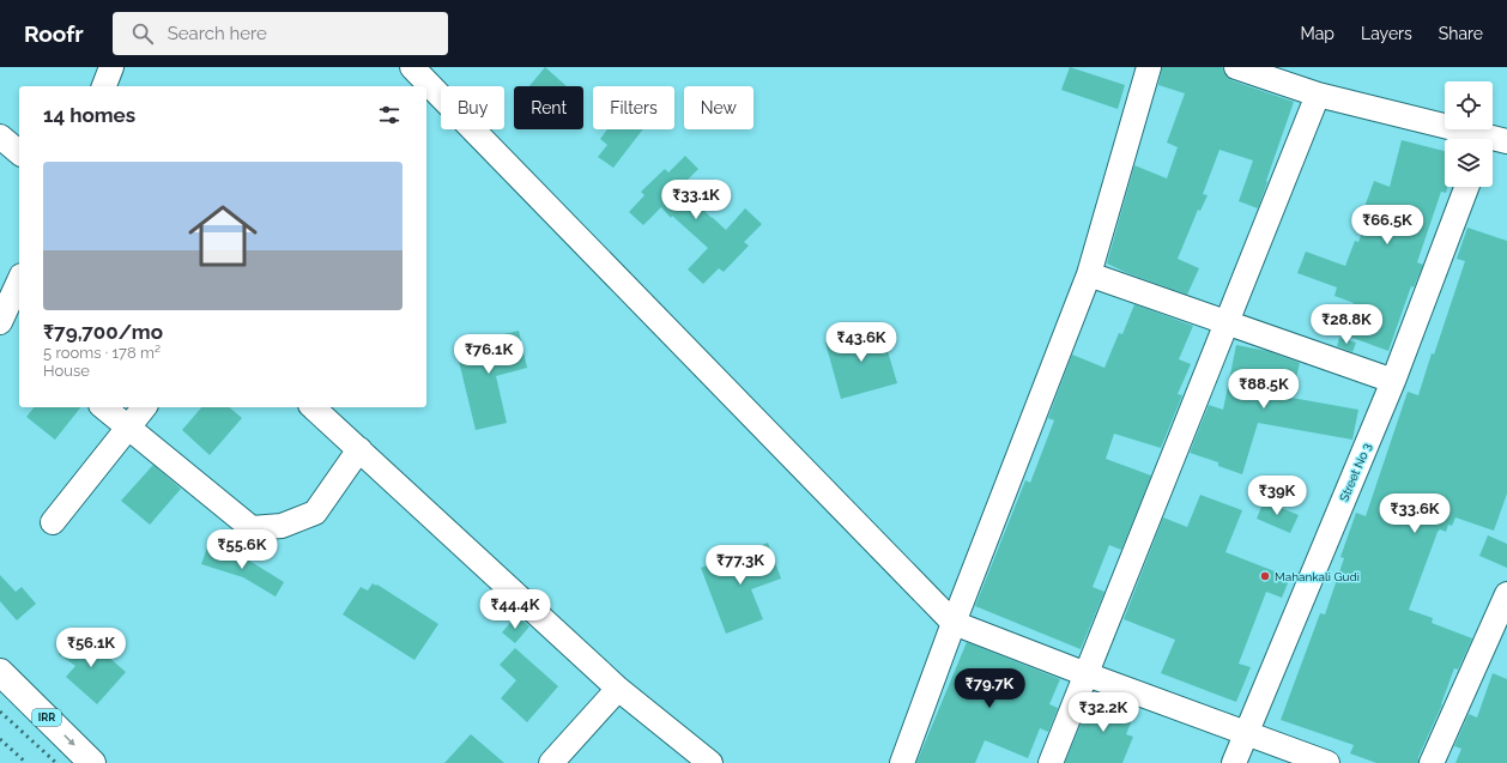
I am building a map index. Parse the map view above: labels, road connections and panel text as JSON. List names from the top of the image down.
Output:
{
  "streets": {
    "main road": ["IRR"],
    "street": ["Street No 3"]
  },
  "places": ["Mahankali Gudi"],
  "page": {
    "header": "Roofr",
    "search": "Search here",
    "nav": ["Map", "Layers", "Share"],
    "chip": [
      "Buy",
      "Rent",
      "Filters",
      "New"
    ],
    "heading": "14 homes",
    "list": [
      {
        "name": "₹79,700/mo",
        "note": "5 rooms · 178 m² · House"
      }
    ],
    "price": [
      "₹33.1K",
      "₹66.5K",
      "₹28.8K",
      "₹43.6K",
      "₹76.1K",
      "₹88.5K",
      "₹39K",
      "₹33.6K",
      "₹55.6K",
      "₹77.3K",
      "₹44.4K",
      "₹56.1K",
      "₹79.7K",
      "₹32.2K"
    ]
  }
}
